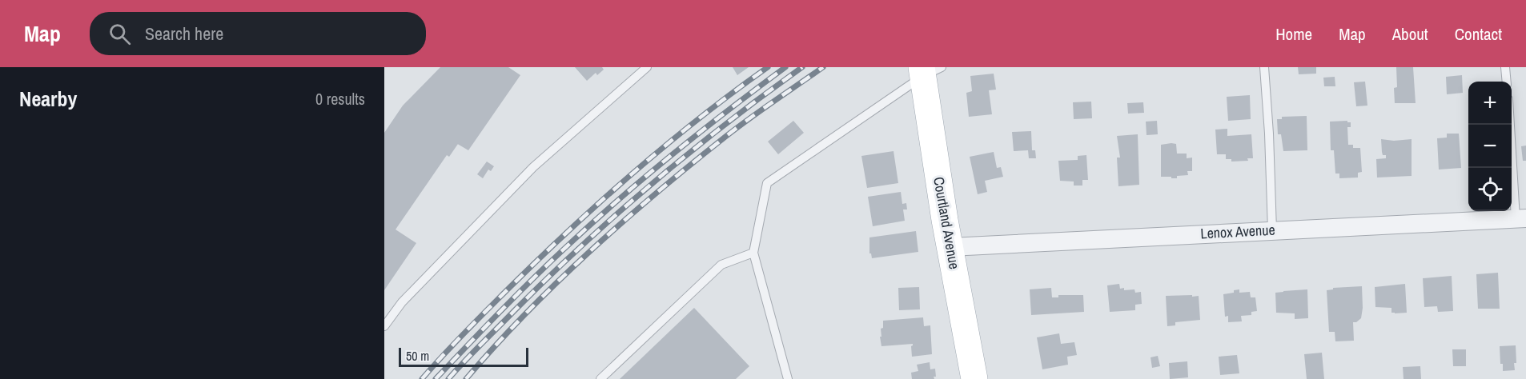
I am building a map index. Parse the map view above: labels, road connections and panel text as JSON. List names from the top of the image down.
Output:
{
  "streets": {
    "main road": ["Courtland Avenue"],
    "street": ["Lenox Avenue"]
  },
  "crossings": [
    ["Courtland Avenue", "Lenox Avenue"]
  ],
  "scale_bar": "50 m",
  "page": {
    "header": "Map",
    "search": "Search here",
    "nav": [
      "Home",
      "Map",
      "About",
      "Contact"
    ],
    "heading": ["Nearby", "0 results"],
    "map_buttons": ["+", "−"],
    "scale": "50 m"
  }
}
